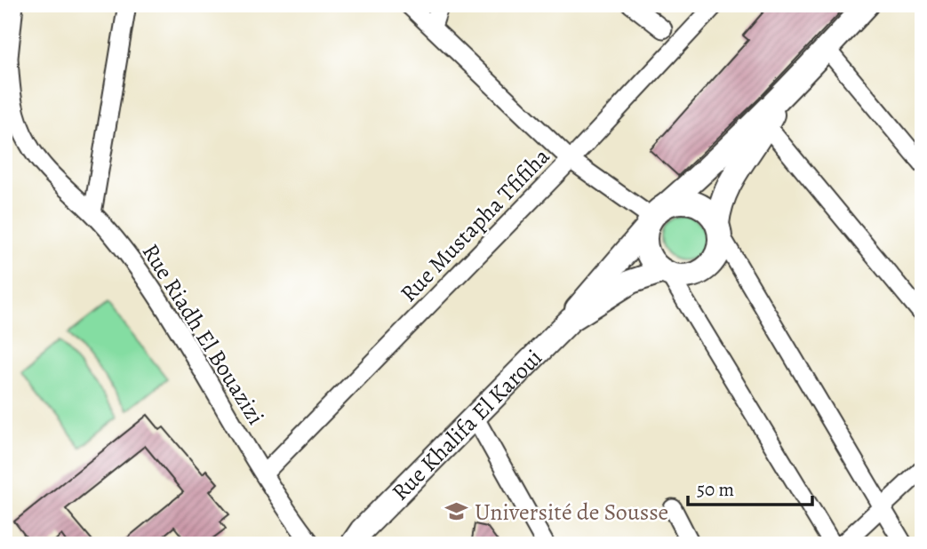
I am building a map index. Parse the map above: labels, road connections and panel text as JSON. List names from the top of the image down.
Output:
{
  "streets": {
    "main road": ["Rue Khalifa El Karoui"],
    "street": ["Rue Mustapha Tfifiha", "Rue Riadh El Bouazizi"]
  },
  "crossings": [
    ["Rue Mustapha Tfifiha", "Rue Riadh El Bouazizi"]
  ],
  "places": {
    "school or university": ["Université de Sousse"]
  },
  "scale_bar": "50 m"
}
